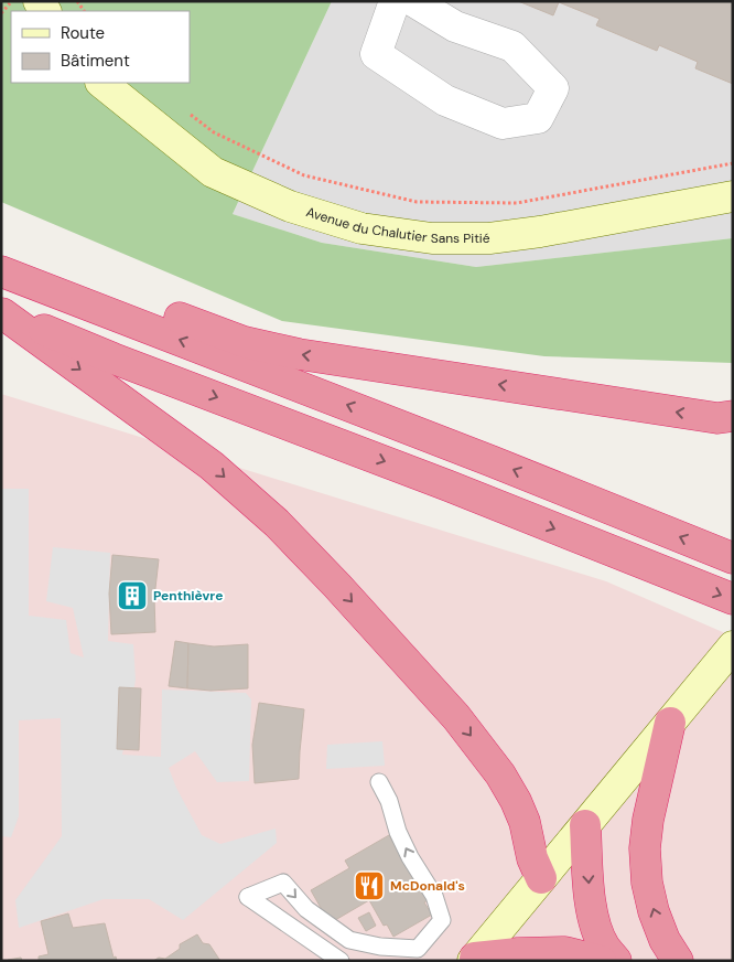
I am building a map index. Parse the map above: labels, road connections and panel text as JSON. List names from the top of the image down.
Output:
{
  "streets": {
    "street": ["Avenue du Chalutier Sans Pitié"]
  },
  "places": {
    "building": ["Penthièvre"],
    "restaurant": ["McDonald's"]
  },
  "legend": ["Route", "Bâtiment"]
}
